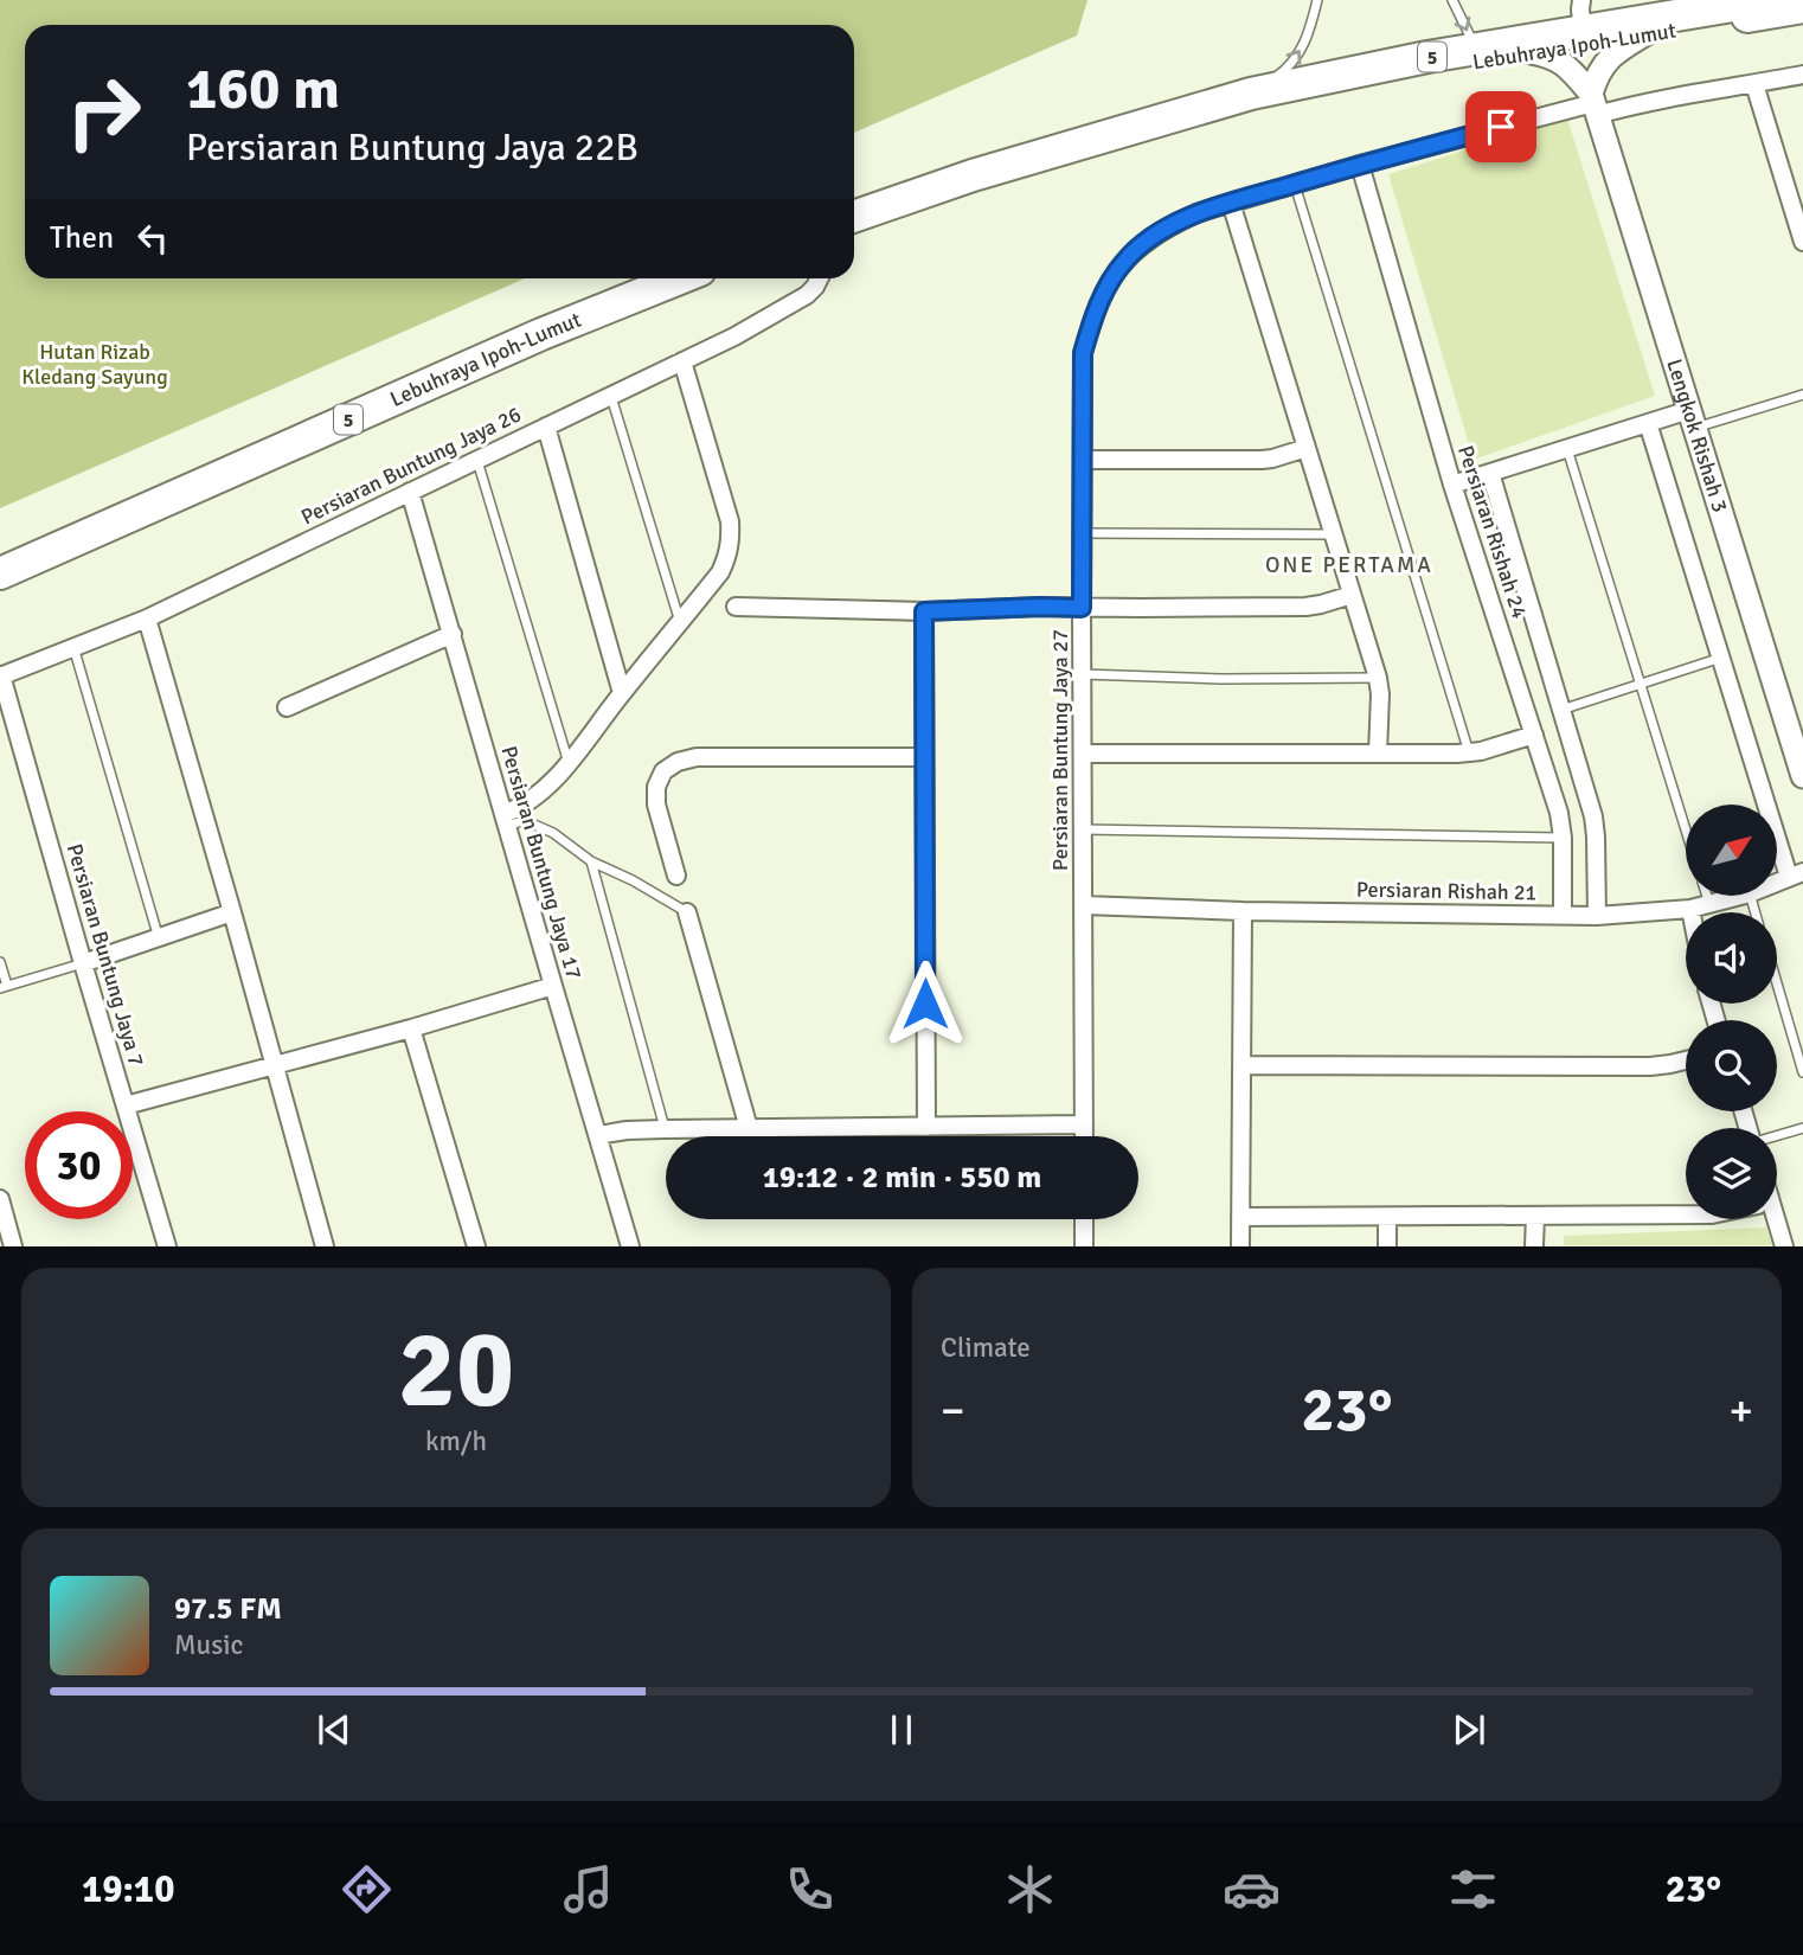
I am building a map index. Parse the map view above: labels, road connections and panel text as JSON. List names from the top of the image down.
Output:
{
  "streets": {
    "highway": ["Lebuhraya Ipoh-Lumut", "5"],
    "street": [
      "Lengkok Rishah 3",
      "Persiaran Buntung Jaya 26",
      "Persiaran Rishah 24",
      "Persiaran Buntung Jaya 27",
      "Persiaran Buntung Jaya 17",
      "Persiaran Rishah 21",
      "Persiaran Buntung Jaya 7"
    ]
  },
  "crossings": [
    ["Lebuhraya Ipoh-Lumut", "Lengkok Rishah 3"],
    ["Lengkok Rishah 3", "Persiaran Buntung Jaya 27"],
    ["Persiaran Buntung Jaya 26", "Persiaran Buntung Jaya 17"],
    ["Persiaran Buntung Jaya 26", "Persiaran Buntung Jaya 7"],
    ["Persiaran Rishah 24", "Persiaran Buntung Jaya 27"],
    ["Persiaran Rishah 24", "Persiaran Rishah 21"],
    ["Persiaran Buntung Jaya 27", "Persiaran Rishah 21"]
  ],
  "districts": ["ONE PERTAMA"],
  "parks": ["Hutan Rizab Kledang Sayung"],
  "north": "top right",
  "page": {
    "turn": ["160 m", "Persiaran Buntung Jaya 22B"],
    "then": "Then",
    "limit": "30",
    "trip": "19:12 · 2 min · 550 m",
    "tile": [
      ["20", "km/h"],
      "Climate"
    ],
    "heat": ["−", "23°", "+"],
    "song": ["97.5 FM", "Music"],
    "tabs": ["19:10", "23°"]
  }
}
